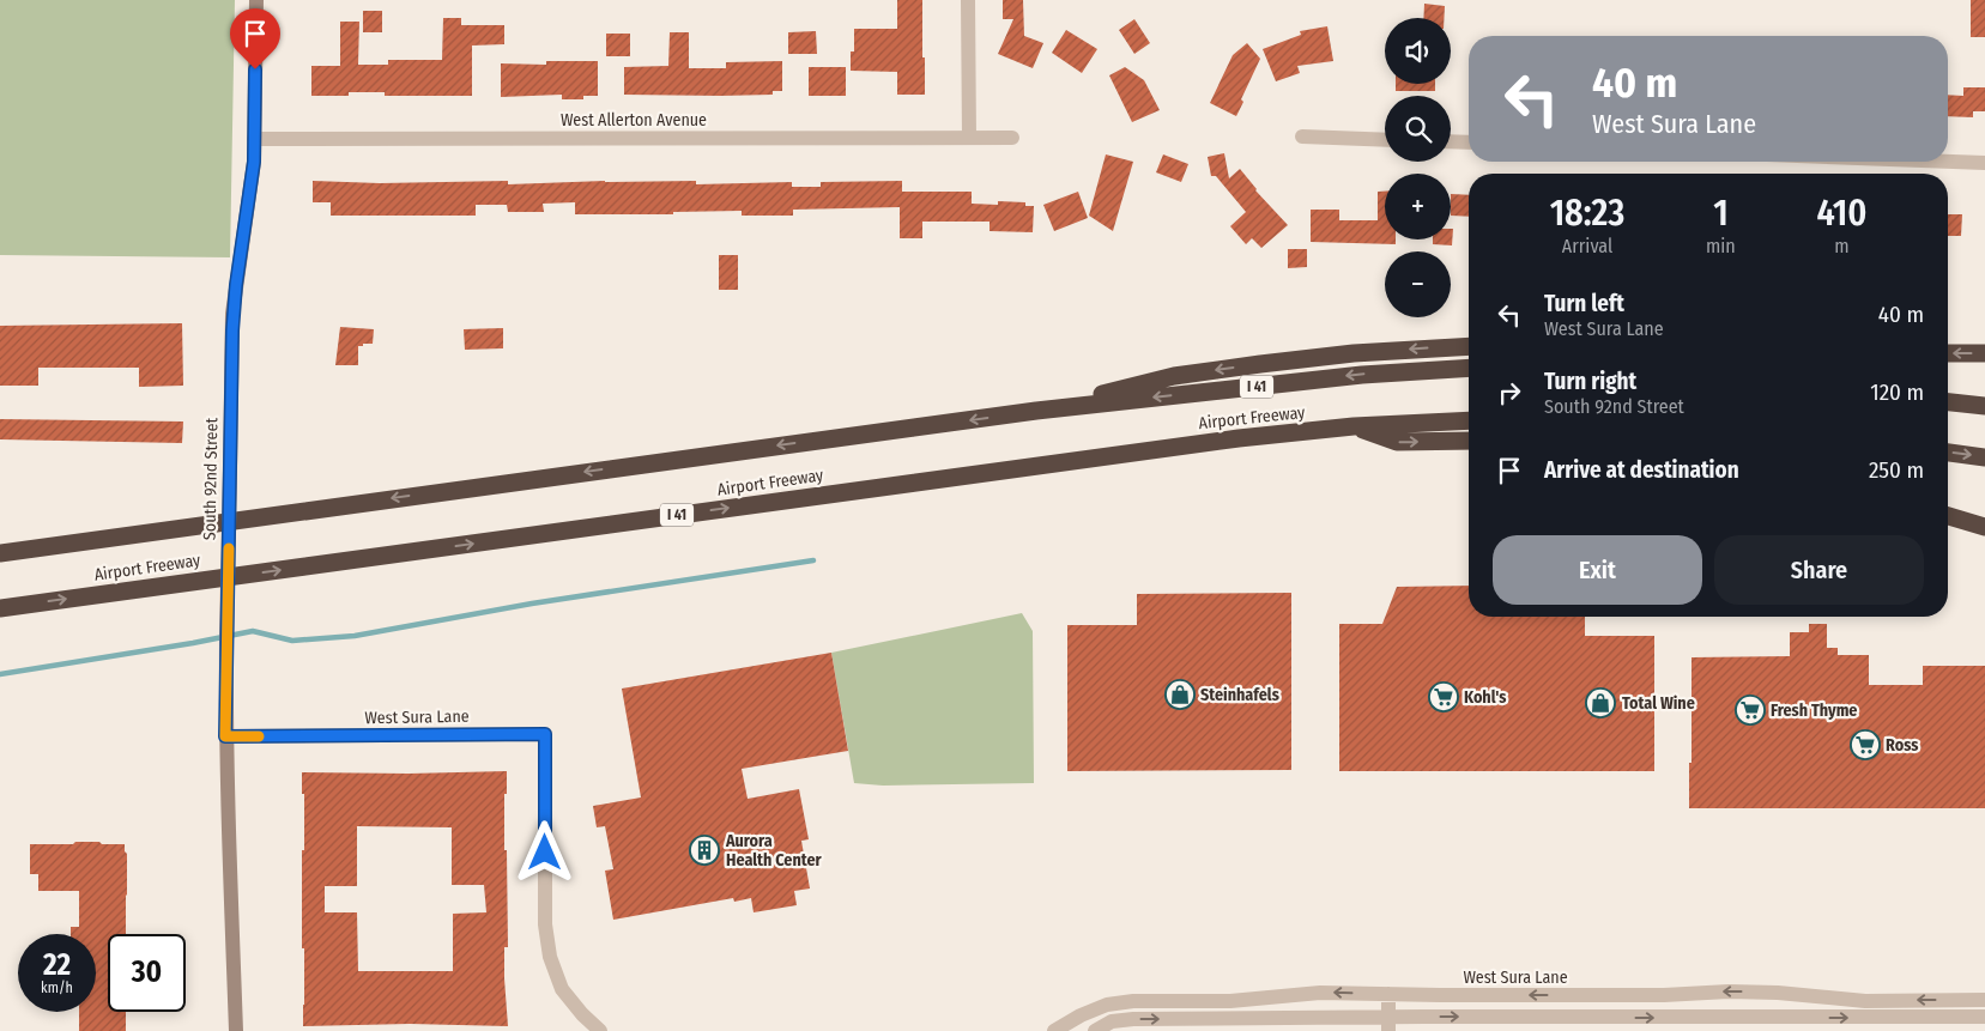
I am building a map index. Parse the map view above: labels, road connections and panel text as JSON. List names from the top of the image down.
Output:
{
  "streets": {
    "highway": ["I 41", "Airport Freeway"],
    "main road": ["South 92nd Street"],
    "street": ["West Allerton Avenue", "West Sura Lane"]
  },
  "crossings": [
    ["West Allerton Avenue", "South 92nd Street"],
    ["South 92nd Street", "West Sura Lane"]
  ],
  "places": {
    "shop": ["Steinhafels", "Total Wine"],
    "supermarket": ["Kohl's", "Fresh Thyme", "Ross"],
    "building": ["Aurora Health Center"]
  },
  "page": {
    "map_buttons": ["+", "−"],
    "turn": ["40 m", "West Sura Lane"],
    "eta": [
      "18:23",
      "Arrival",
      "1",
      "min",
      "410",
      "m"
    ],
    "list": [
      {
        "name": "Turn left",
        "note": "West Sura Lane",
        "value": "40 m"
      },
      {
        "name": "Turn right",
        "note": "South 92nd Street",
        "value": "120 m"
      },
      {
        "name": "Arrive at destination",
        "value": "250 m"
      }
    ],
    "buttons": ["Exit", "Share"],
    "speed": "22 km/h",
    "limit": "30"
  }
}
